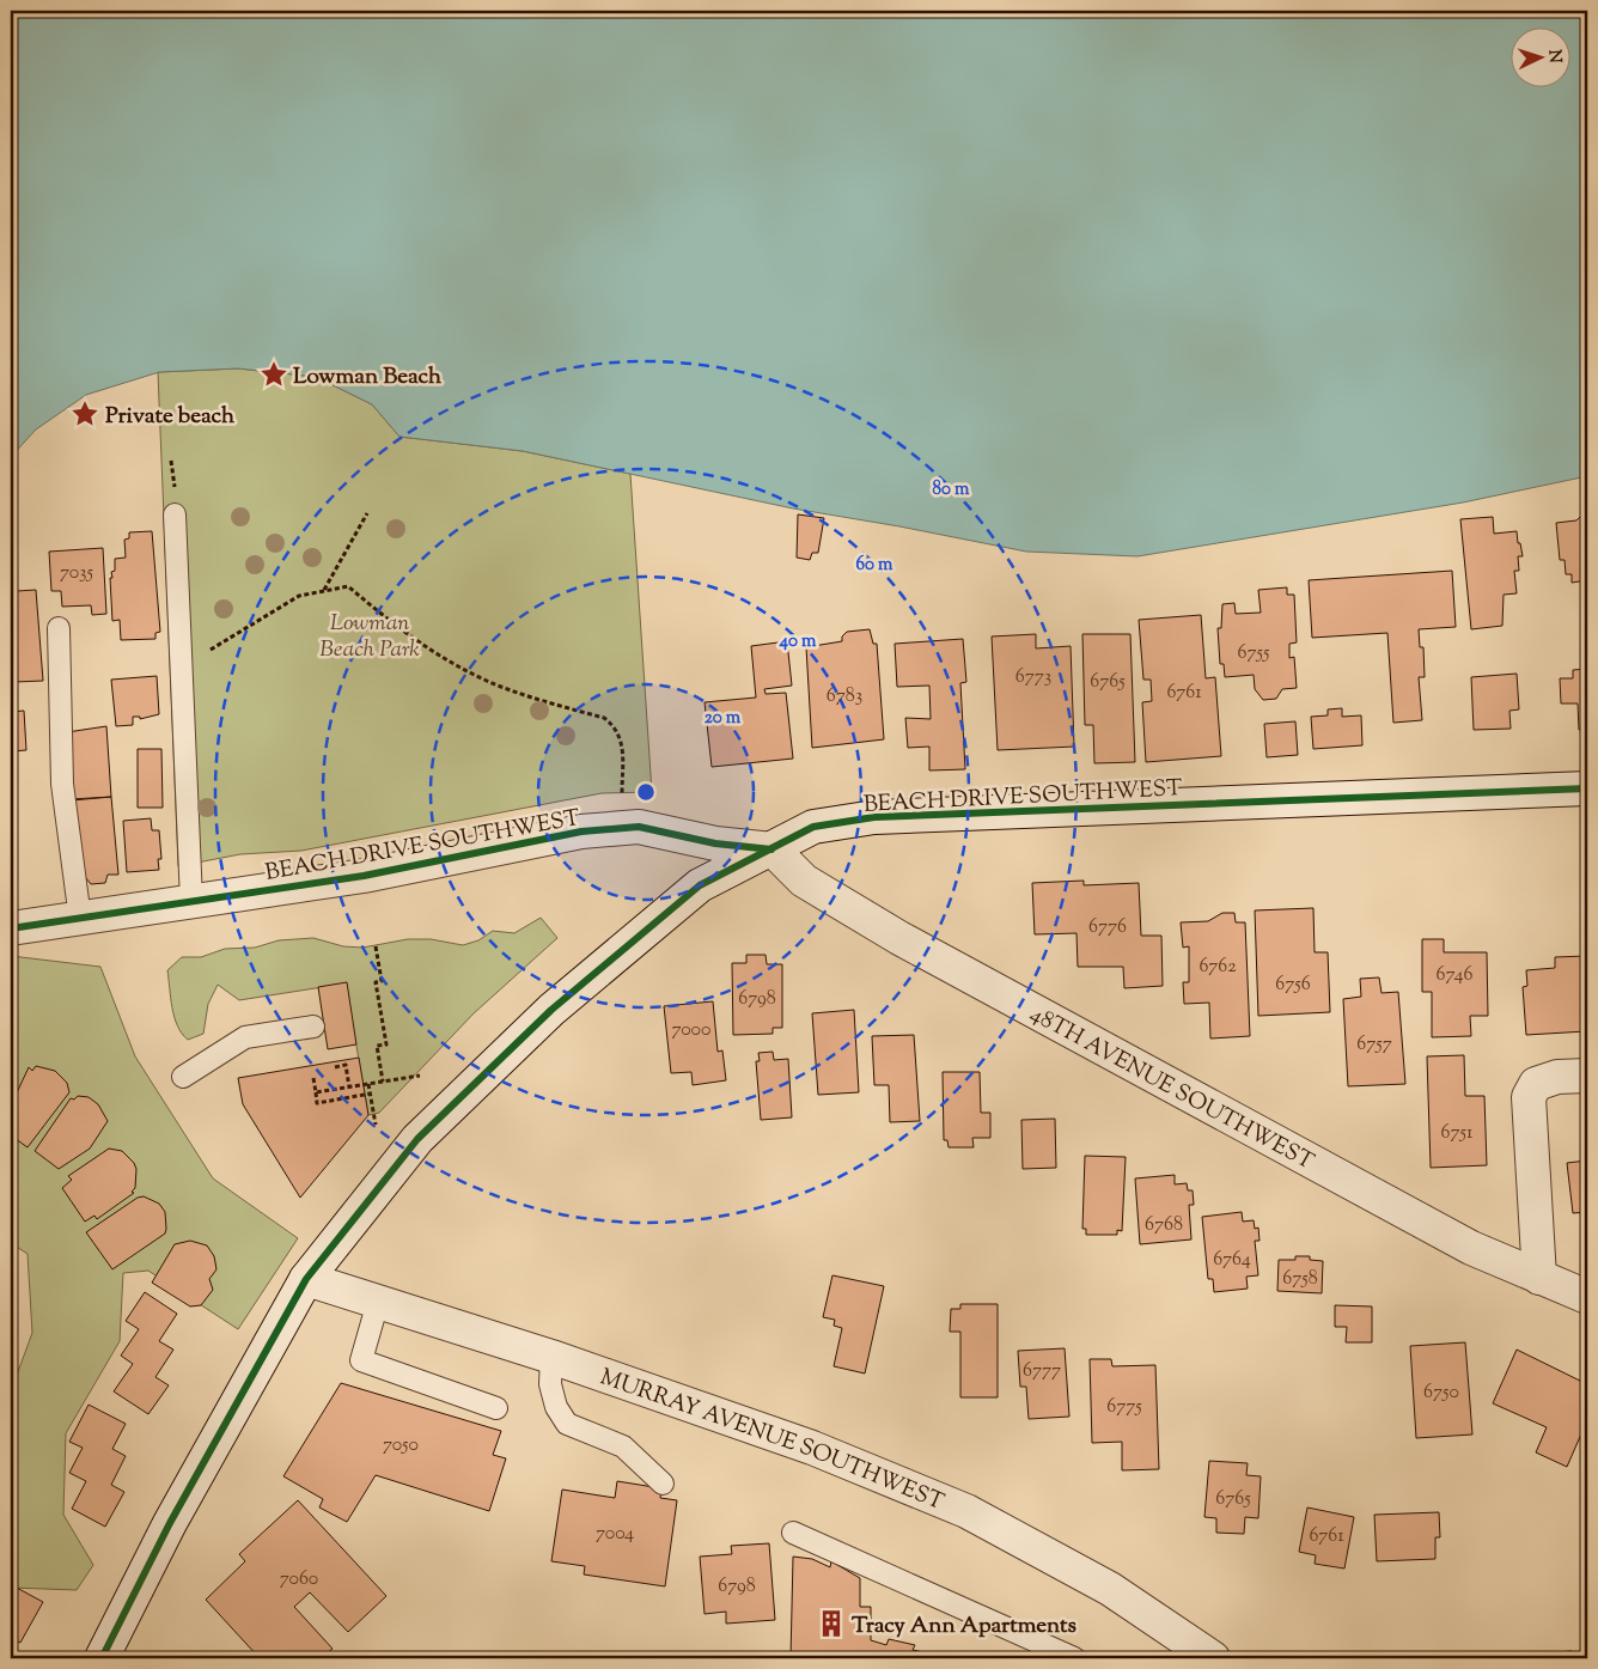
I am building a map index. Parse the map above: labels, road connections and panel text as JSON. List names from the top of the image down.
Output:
{
  "streets": {
    "street": ["BEACH DRIVE SOUTHWEST", "48TH AVENUE SOUTHWEST", "MURRAY AVENUE SOUTHWEST"]
  },
  "crossings": [
    ["BEACH DRIVE SOUTHWEST", "48TH AVENUE SOUTHWEST"]
  ],
  "parks": ["Lowman Beach Park"],
  "places": {
    "place": ["Lowman Beach", "Private beach"],
    "building": ["Tracy Ann Apartments"]
  },
  "house_numbers": [
    "7035",
    "6755",
    "6773",
    "6765",
    "6761",
    "6783",
    "6776",
    "6762",
    "6746",
    "6756",
    "6798",
    "7000",
    "6757",
    "6751",
    "6768",
    "6764",
    "6758",
    "6777",
    "6750",
    "6775",
    "7050",
    "6765",
    "7004",
    "6761",
    "7060",
    "6798"
  ],
  "north": "right",
  "rings": [
    "80 m",
    "60 m",
    "40 m",
    "20 m"
  ]
}
